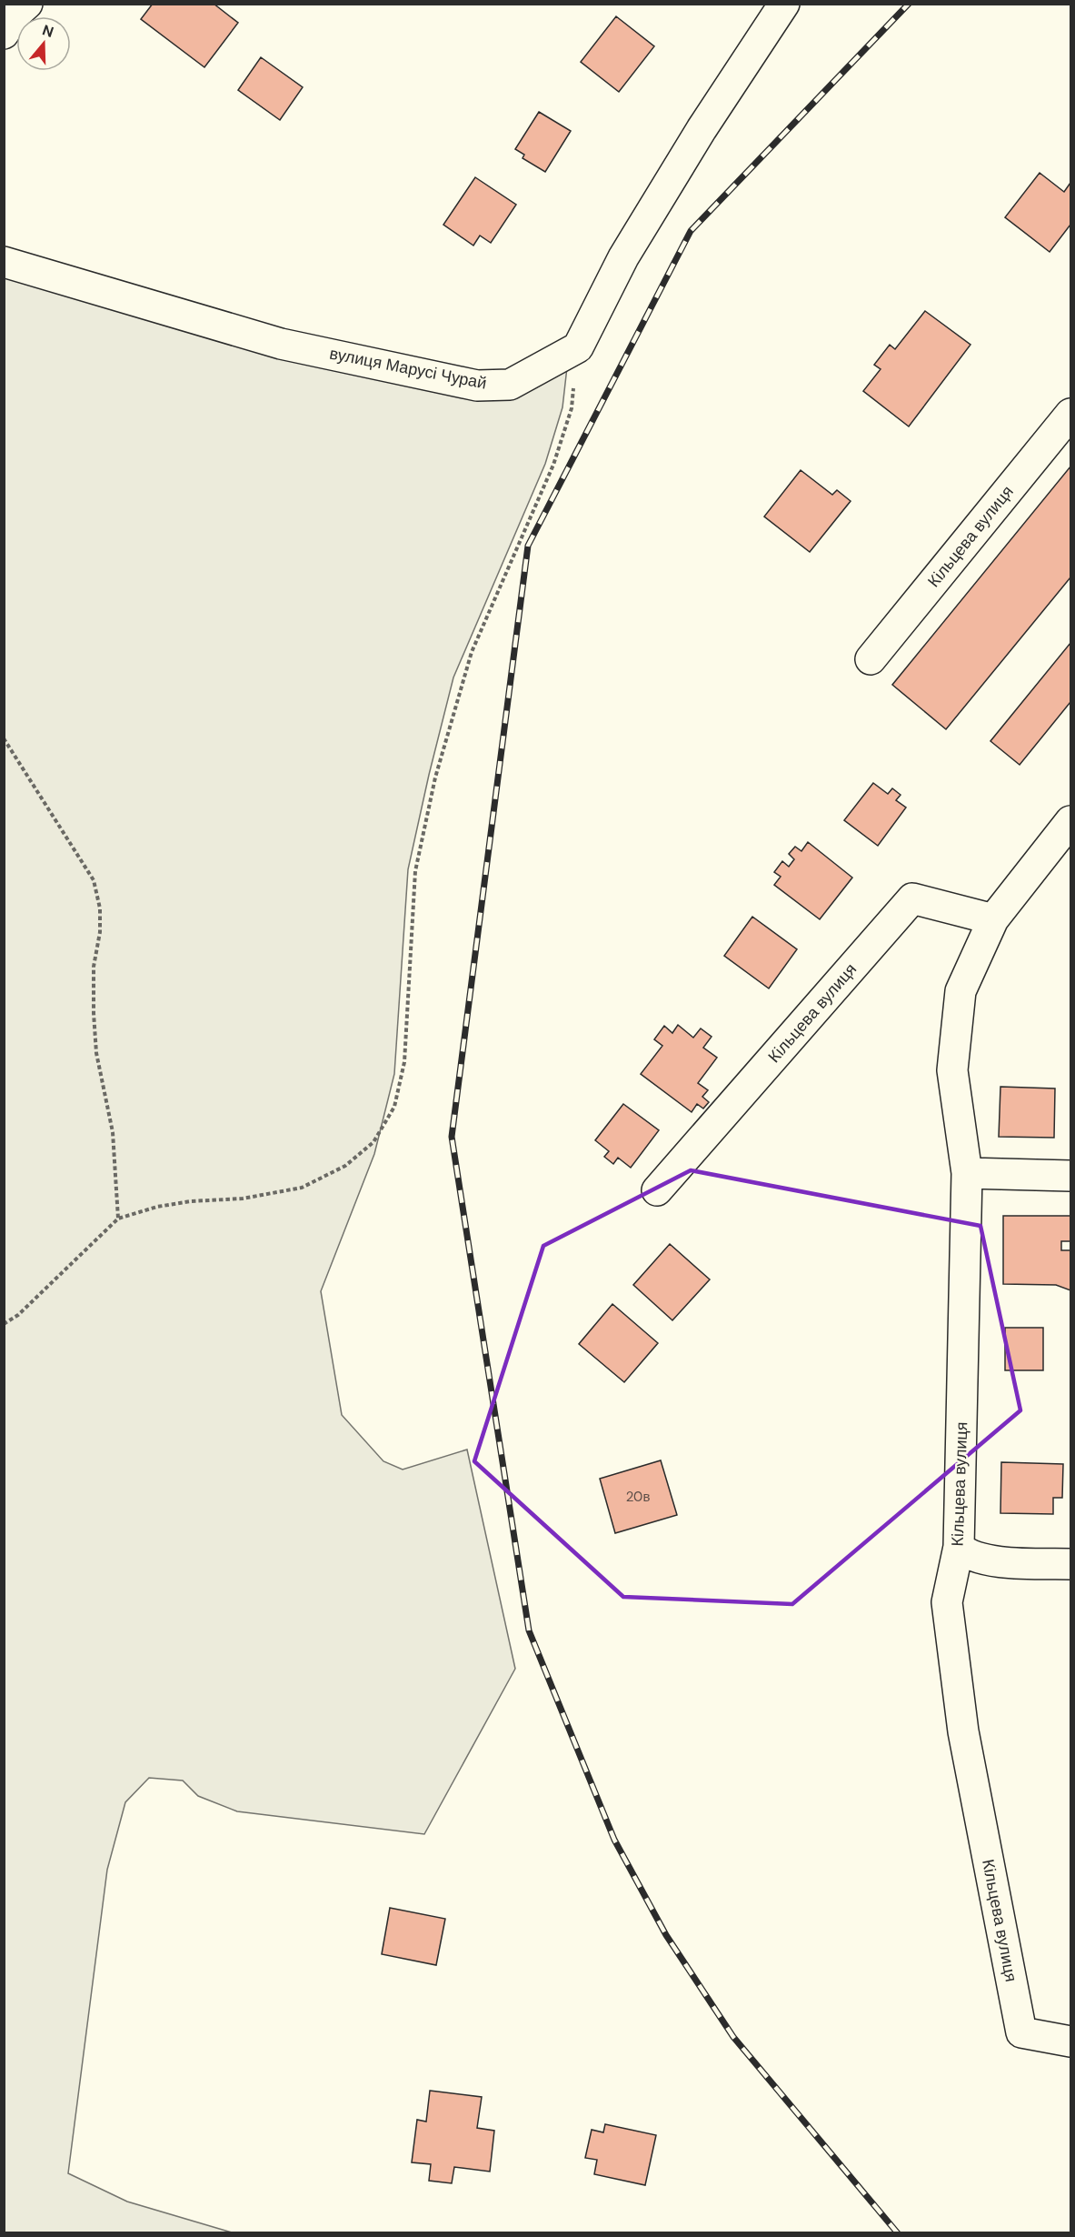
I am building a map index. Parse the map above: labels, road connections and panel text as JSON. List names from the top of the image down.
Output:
{
  "streets": {
    "street": ["вулиця Марусі Чурай", "Кільцева вулиця"]
  },
  "house_numbers": ["20в"],
  "north": "top"
}
